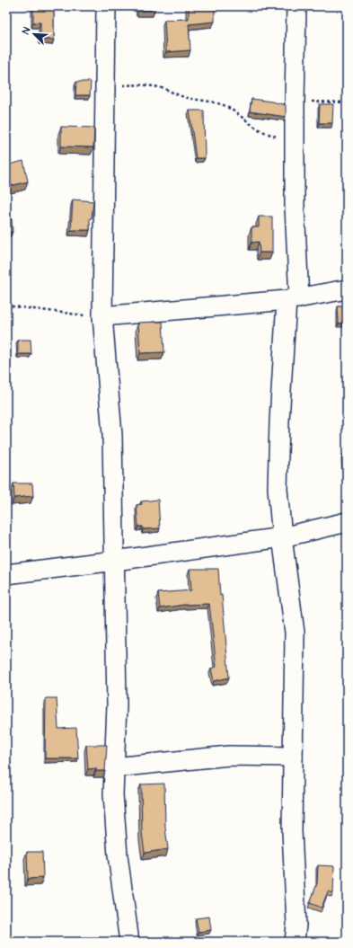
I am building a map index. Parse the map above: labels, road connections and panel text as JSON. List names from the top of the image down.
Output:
{
  "north": "top left"
}
